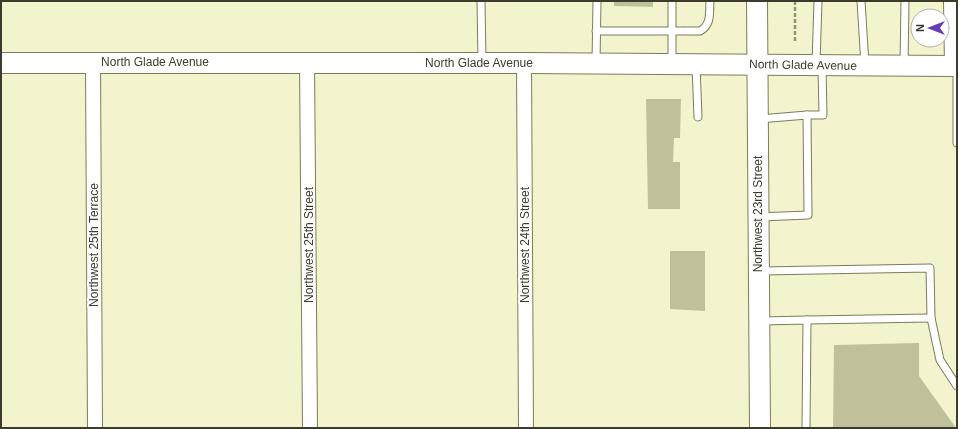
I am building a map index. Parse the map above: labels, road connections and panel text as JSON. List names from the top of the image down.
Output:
{
  "streets": {
    "street": [
      "North Glade Avenue",
      "Northwest 23rd Street",
      "Northwest 25th Terrace",
      "Northwest 25th Street",
      "Northwest 24th Street"
    ]
  },
  "crossings": [
    ["North Glade Avenue", "Northwest 23rd Street"],
    ["North Glade Avenue", "Northwest 25th Terrace"],
    ["North Glade Avenue", "Northwest 25th Street"],
    ["North Glade Avenue", "Northwest 24th Street"]
  ],
  "north": "left"
}
